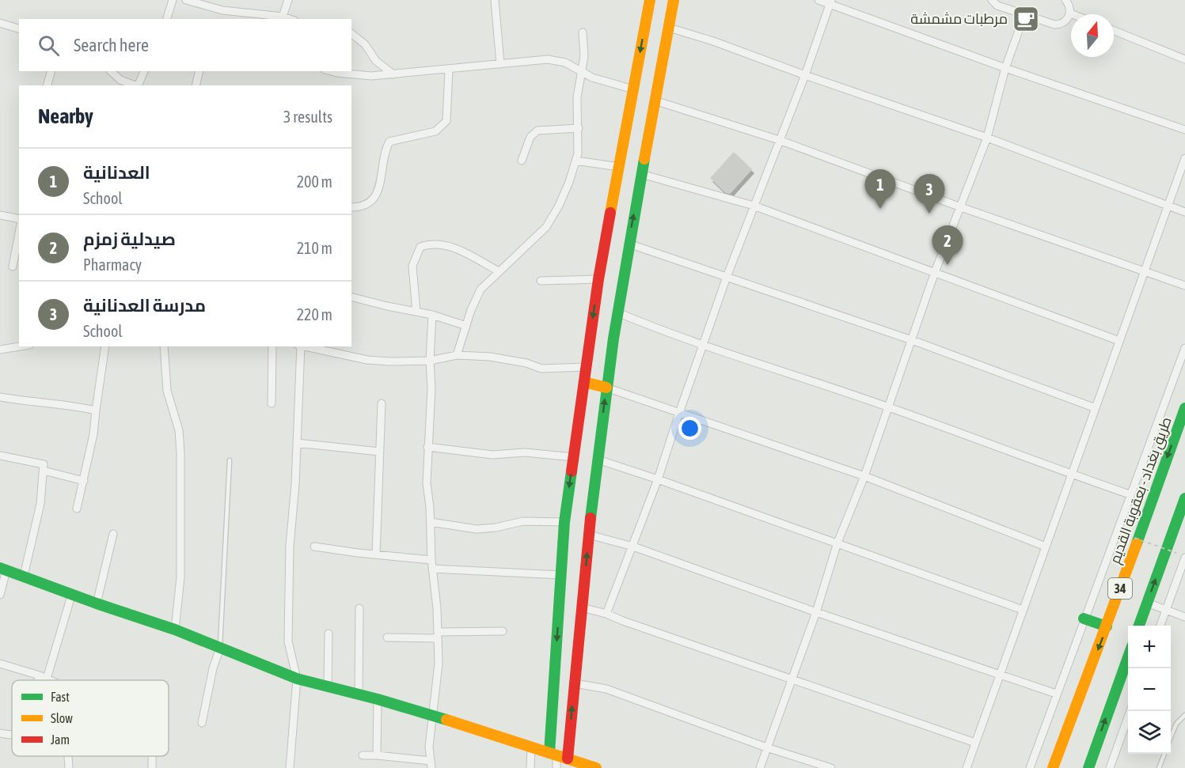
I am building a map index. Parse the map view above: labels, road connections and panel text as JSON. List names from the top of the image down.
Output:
{
  "streets": {
    "main road": ["طريق بغداد - بعقوبة القديم", "34"]
  },
  "places": {
    "cafe": ["مرطبات مشمشة"]
  },
  "legend": ["Fast", "Slow", "Jam"],
  "north": "top",
  "page": {
    "search": "Search here",
    "heading": ["Nearby", "3 results"],
    "list": [
      {
        "mark": "1",
        "name": "العدنانية",
        "note": "School",
        "value": "200 m"
      },
      {
        "mark": "2",
        "name": "صيدلية زمزم",
        "note": "Pharmacy",
        "value": "210 m"
      },
      {
        "mark": "3",
        "name": "مدرسة العدنانية",
        "note": "School",
        "value": "220 m"
      }
    ],
    "pins": ["1", "3", "2"],
    "map_buttons": ["+", "−"]
  }
}
